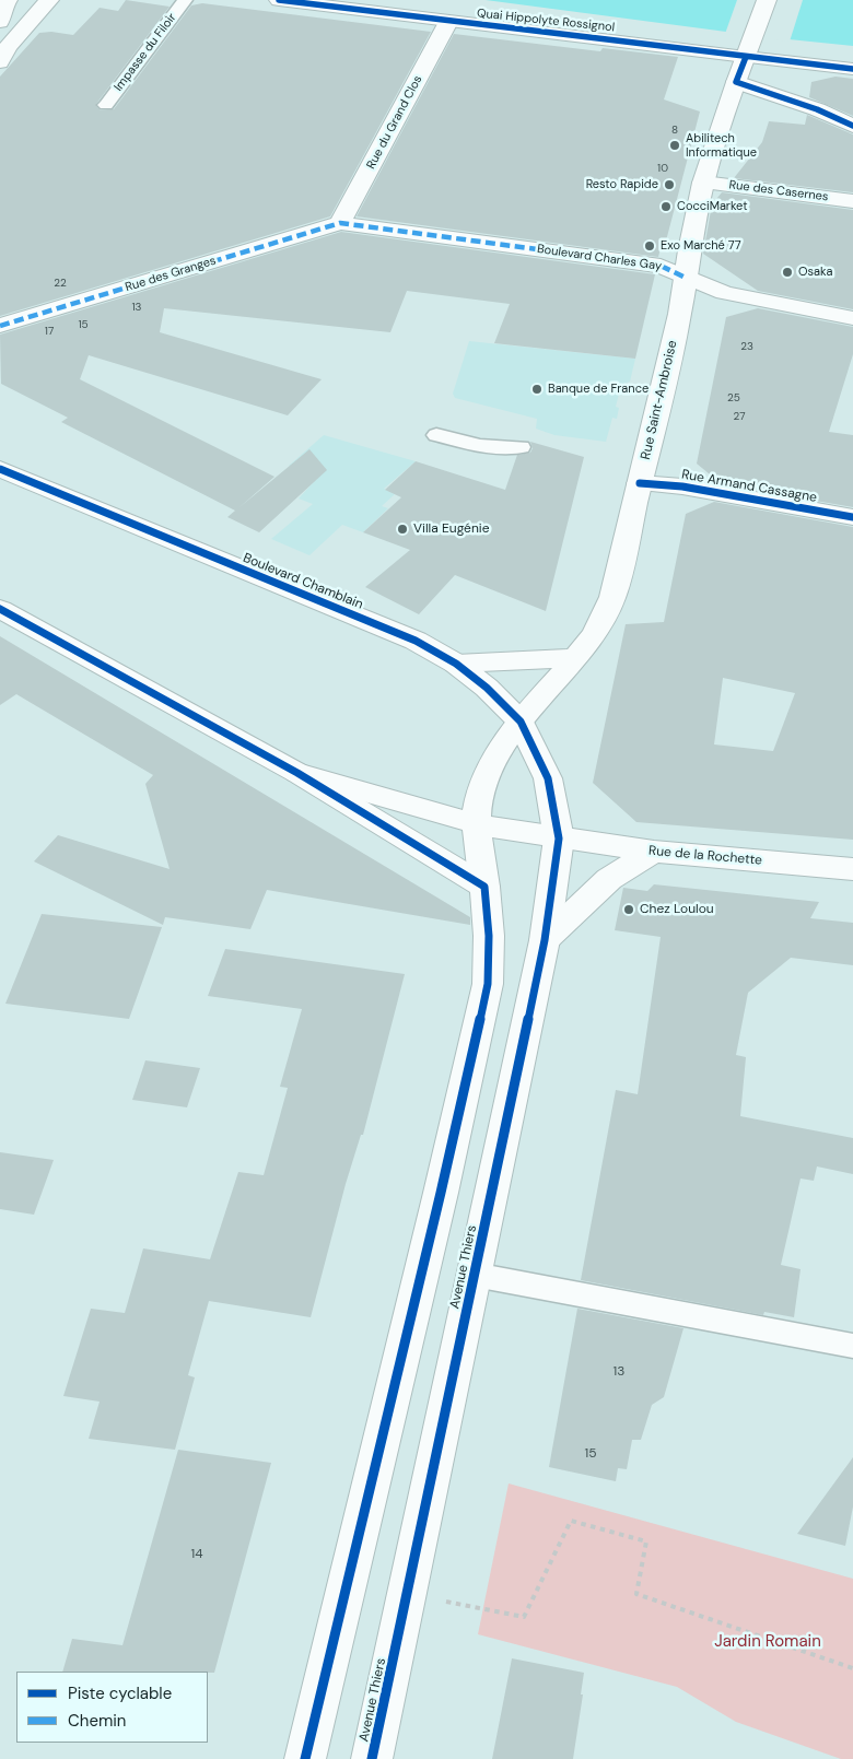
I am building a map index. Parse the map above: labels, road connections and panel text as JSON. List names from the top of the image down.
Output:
{
  "streets": {
    "main road": [
      "Quai Hippolyte Rossignol",
      "Rue du Grand Clos",
      "Rue des Casernes",
      "Boulevard Charles Gay",
      "Rue des Granges",
      "Rue Saint-Ambroise",
      "Rue Armand Cassagne",
      "Boulevard Chamblain",
      "Rue de la Rochette",
      "Avenue Thiers"
    ],
    "lane": ["Impasse du Filoir"]
  },
  "crossings": [
    ["Quai Hippolyte Rossignol", "Rue du Grand Clos"],
    ["Quai Hippolyte Rossignol", "Rue Saint-Ambroise"],
    ["Rue du Grand Clos", "Boulevard Charles Gay"],
    ["Rue du Grand Clos", "Rue des Granges"],
    ["Rue des Casernes", "Rue Saint-Ambroise"],
    ["Boulevard Charles Gay", "Rue des Granges"],
    ["Boulevard Charles Gay", "Rue Saint-Ambroise"],
    ["Rue Saint-Ambroise", "Rue Armand Cassagne"],
    ["Rue Saint-Ambroise", "Boulevard Chamblain"],
    ["Rue Saint-Ambroise", "Rue de la Rochette"],
    ["Boulevard Chamblain", "Avenue Thiers"],
    ["Rue de la Rochette", "Avenue Thiers"]
  ],
  "parks": ["Jardin Romain"],
  "places": [
    "Abilitech Informatique",
    "Resto Rapide",
    "CocciMarket",
    "Exo Marché 77",
    "Osaka",
    "Banque de France",
    "Villa Eugénie",
    "Chez Loulou"
  ],
  "house_numbers": [
    "8",
    "10",
    "22",
    "13",
    "15",
    "17",
    "23",
    "25",
    "27",
    "13",
    "15",
    "14"
  ],
  "legend": ["Piste cyclable", "Chemin"]
}
